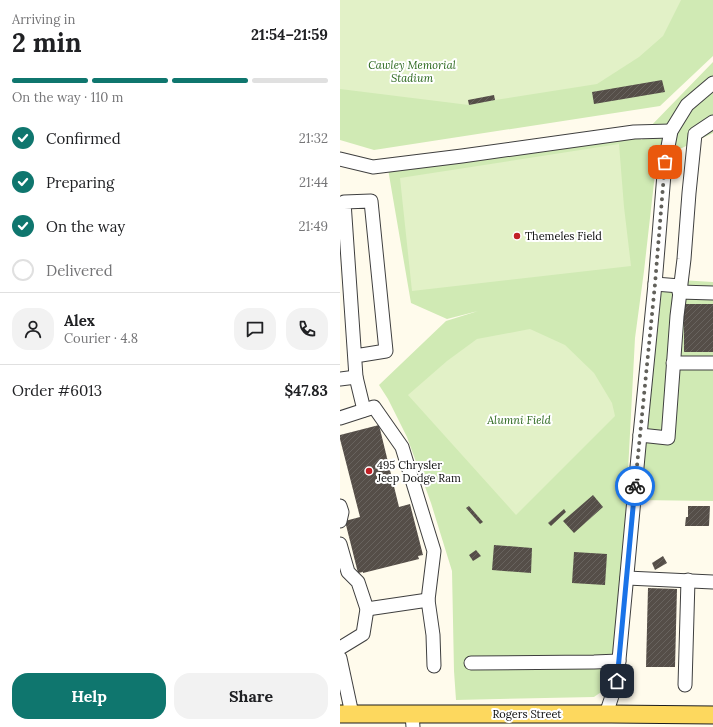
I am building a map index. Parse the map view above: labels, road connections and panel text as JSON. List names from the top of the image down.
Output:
{
  "streets": {
    "main road": ["Rogers Street"]
  },
  "parks": ["Cawley Memorial Stadium", "Alumni Field"],
  "places": ["Themeles Field", "495 Chrysler Jeep Dodge Ram"],
  "page": {
    "heading": ["2 min", "Arriving in", "21:54–21:59"],
    "panel": [
      "Alex",
      "Courier · 4.8",
      "Order #6013",
      "$47.83"
    ],
    "bar": "On the way · 110 m",
    "list": [
      ["Confirmed", "21:32"],
      ["Preparing", "21:44"],
      ["On the way", "21:49"],
      "Delivered"
    ],
    "buttons": ["Help", "Share"]
  }
}
